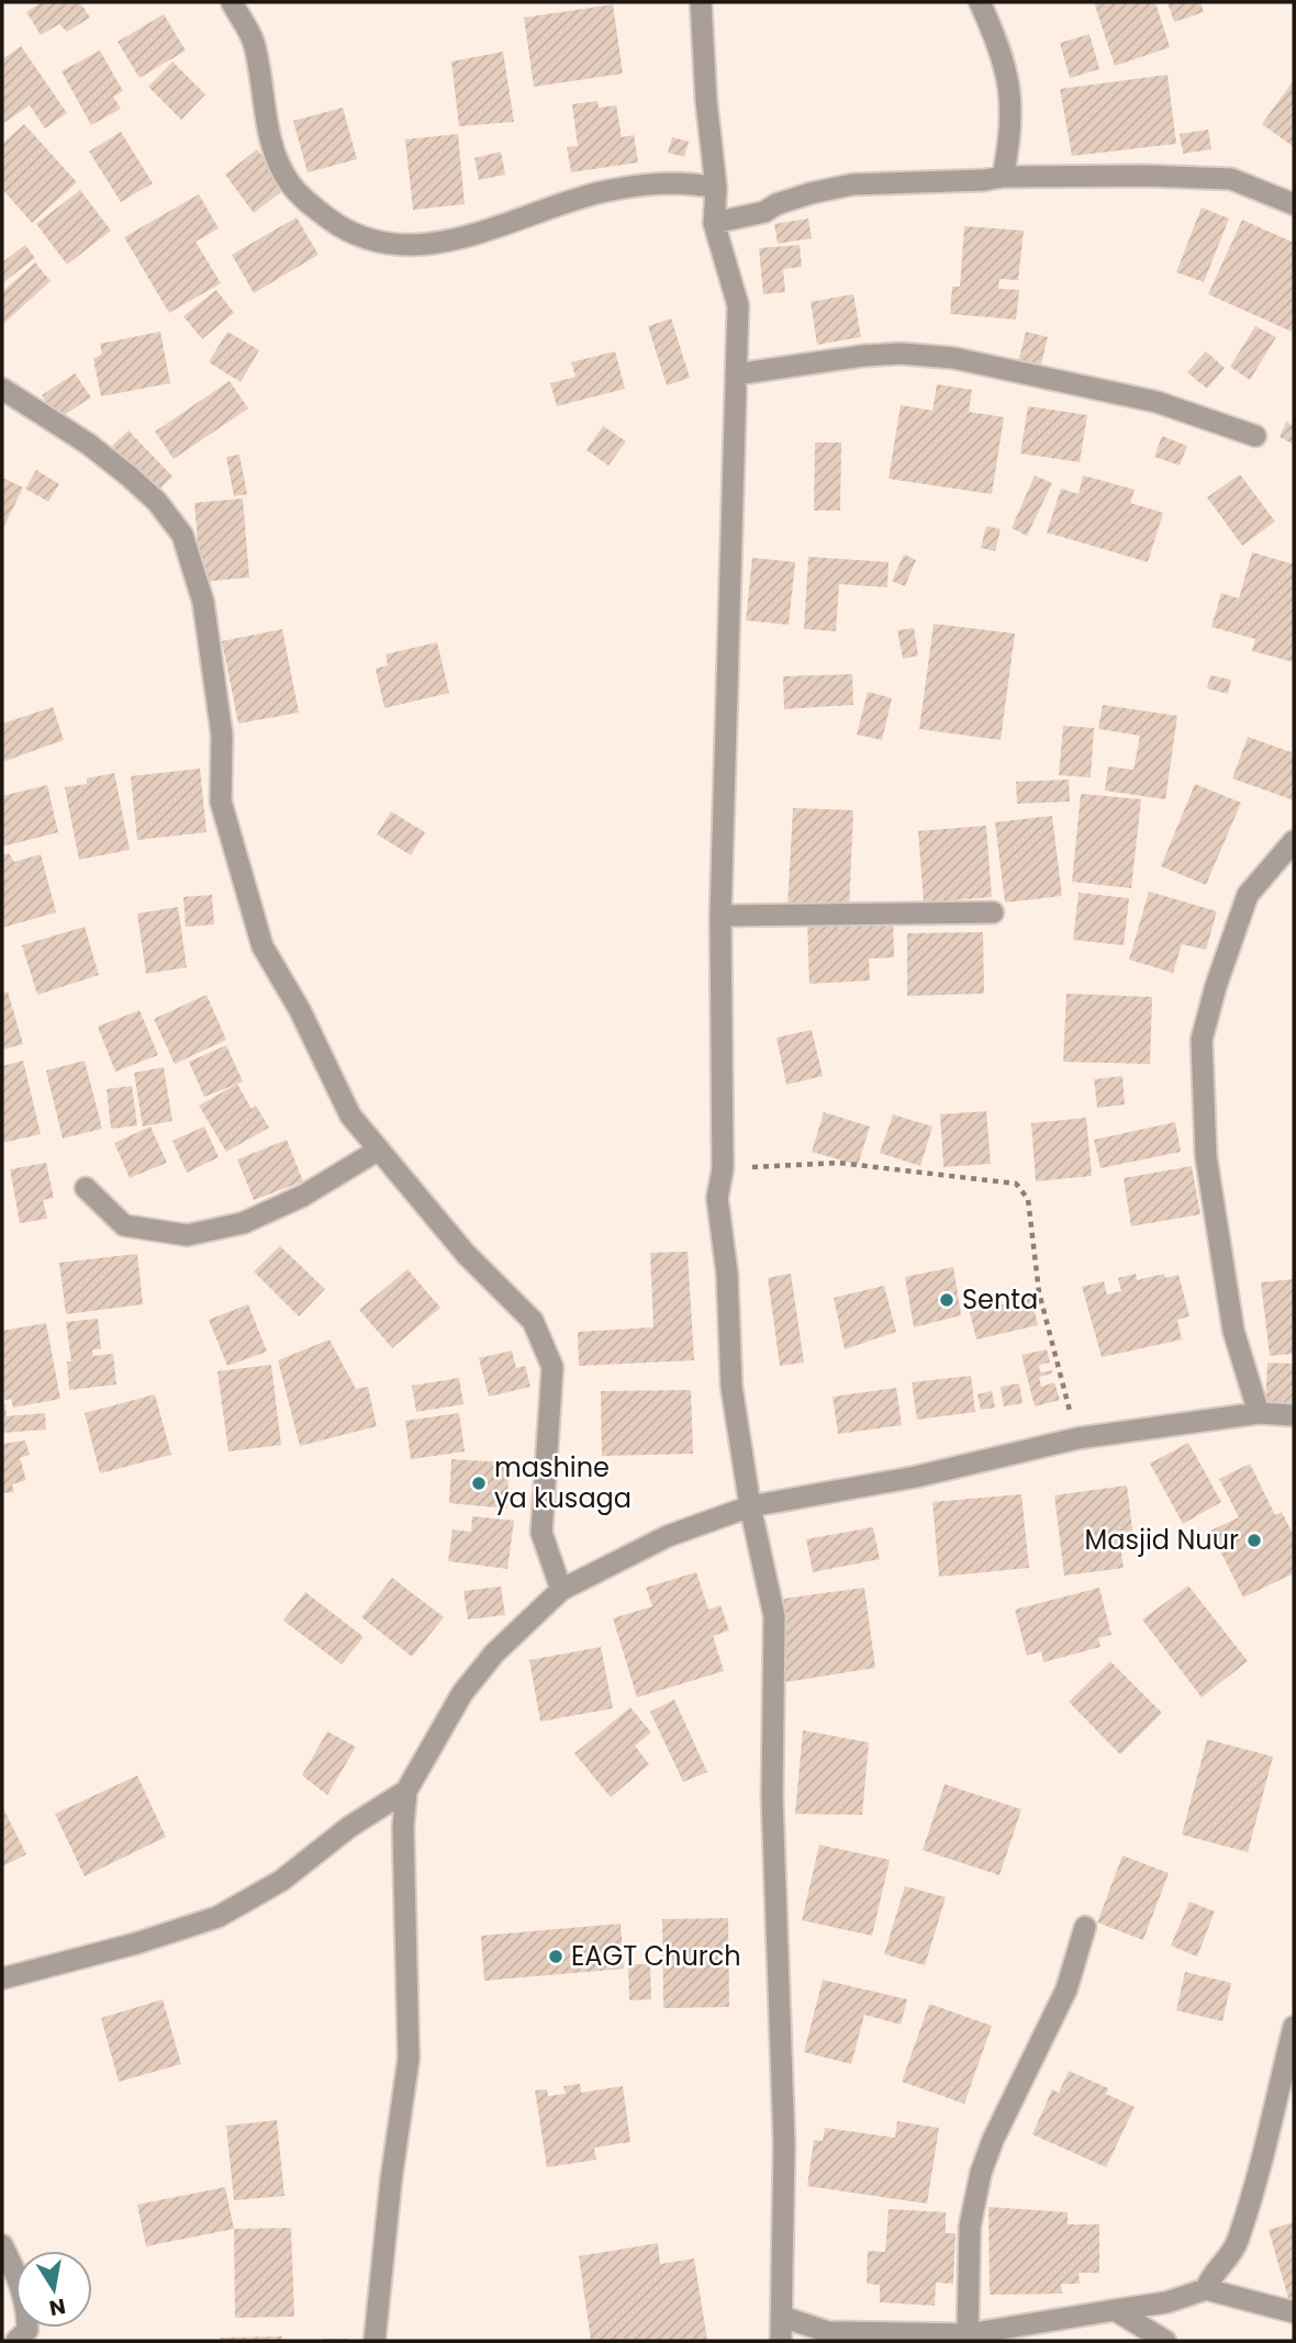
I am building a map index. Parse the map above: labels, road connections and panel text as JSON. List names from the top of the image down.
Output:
{
  "places": [
    "Senta",
    "mashine ya kusaga",
    "Masjid Nuur",
    "EAGT Church"
  ],
  "north": "bottom"
}
